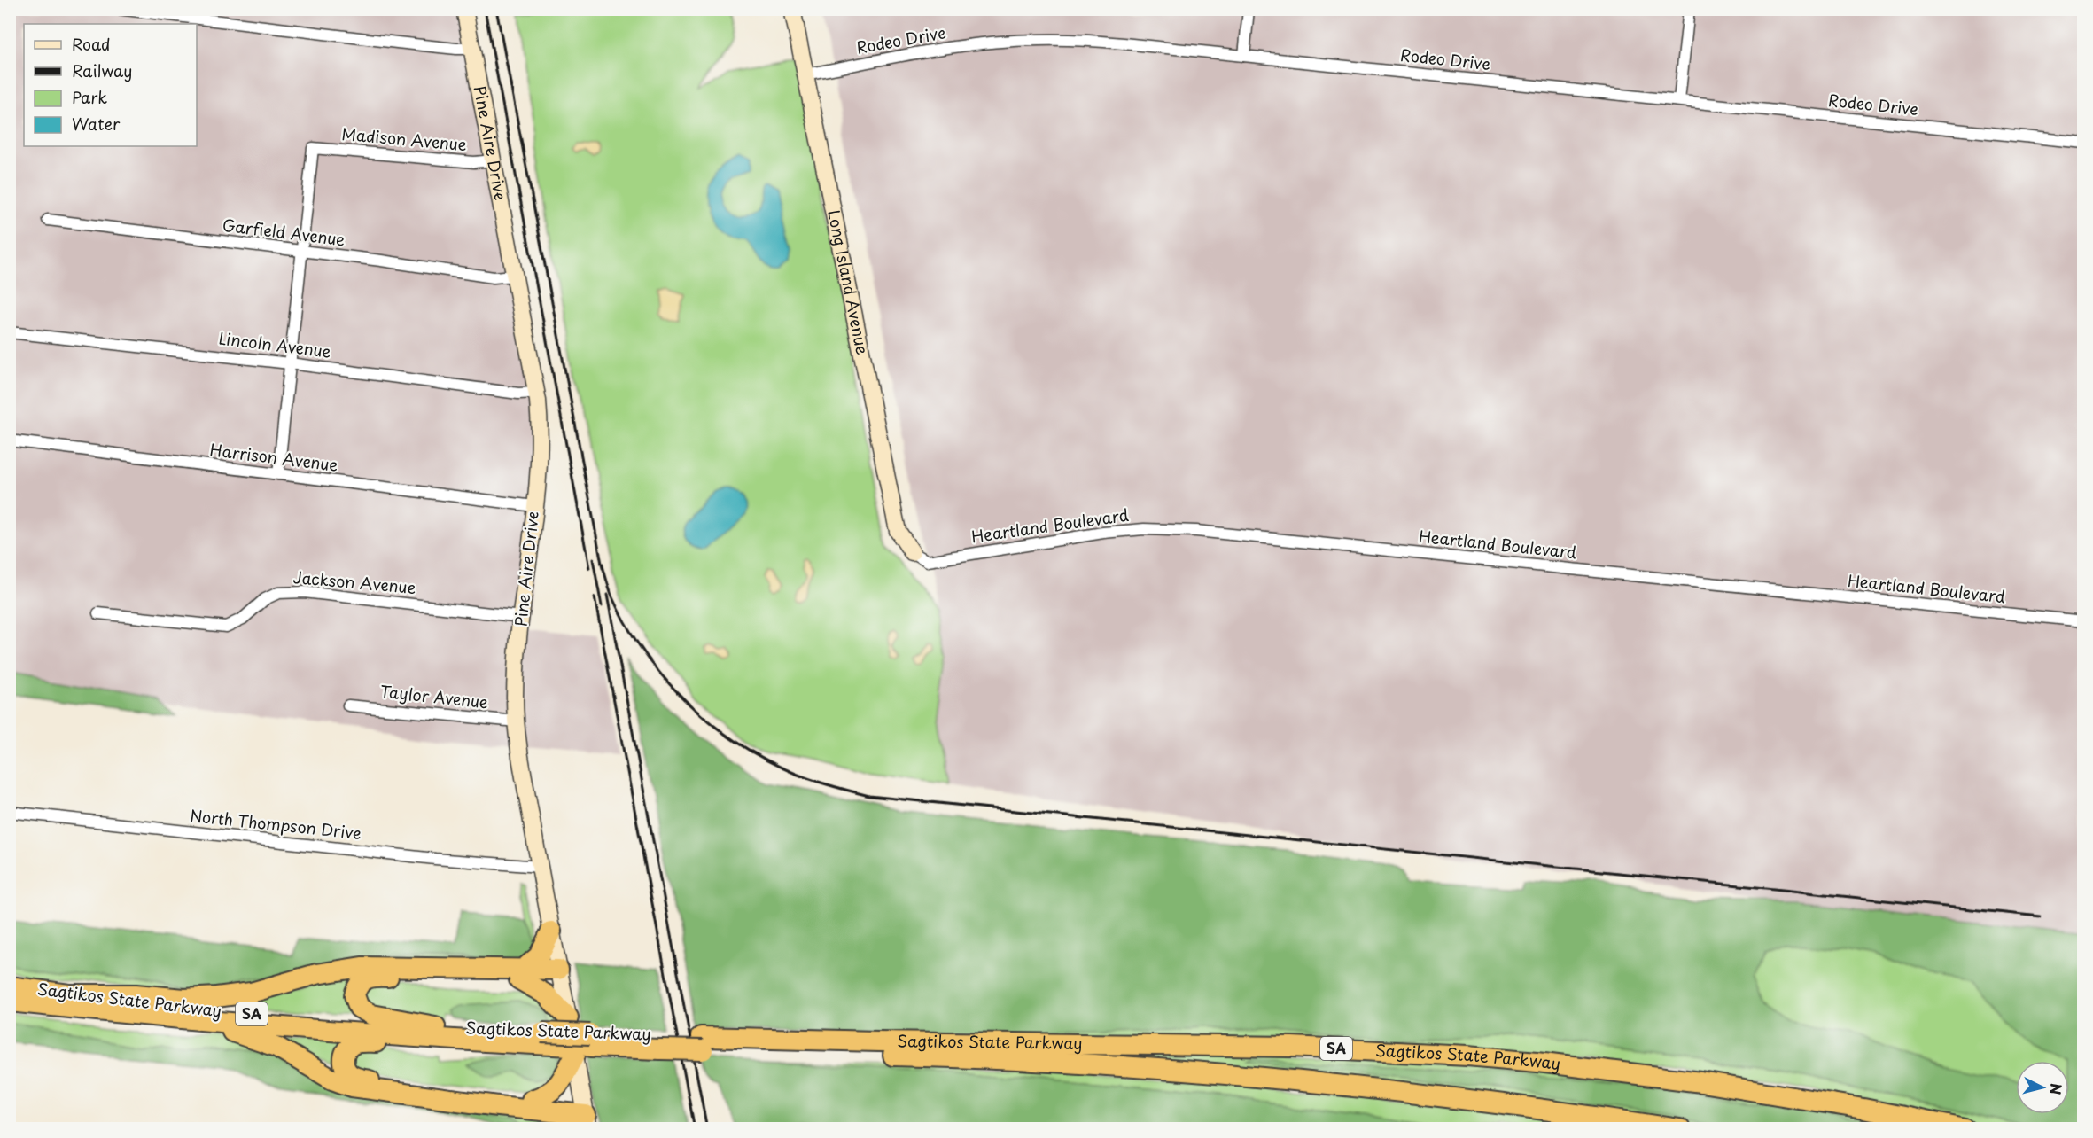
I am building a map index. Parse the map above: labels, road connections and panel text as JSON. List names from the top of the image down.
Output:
{
  "streets": {
    "highway": ["Sagtikos State Parkway", "SA"],
    "street": [
      "Rodeo Drive",
      "Madison Avenue",
      "Pine Aire Drive",
      "Garfield Avenue",
      "Long Island Avenue",
      "Lincoln Avenue",
      "Harrison Avenue",
      "Heartland Boulevard",
      "Jackson Avenue",
      "Taylor Avenue",
      "North Thompson Drive"
    ]
  },
  "crossings": [
    ["Rodeo Drive", "Long Island Avenue"],
    ["Madison Avenue", "Pine Aire Drive"],
    ["Madison Avenue", "Garfield Avenue"],
    ["Pine Aire Drive", "Garfield Avenue"],
    ["Pine Aire Drive", "Lincoln Avenue"],
    ["Pine Aire Drive", "Harrison Avenue"],
    ["Pine Aire Drive", "Jackson Avenue"],
    ["Pine Aire Drive", "Taylor Avenue"],
    ["Pine Aire Drive", "North Thompson Drive"],
    ["Pine Aire Drive", "Sagtikos State Parkway"],
    ["Long Island Avenue", "Heartland Boulevard"]
  ],
  "legend": [
    "Road",
    "Railway",
    "Park",
    "Water"
  ],
  "north": "right"
}
